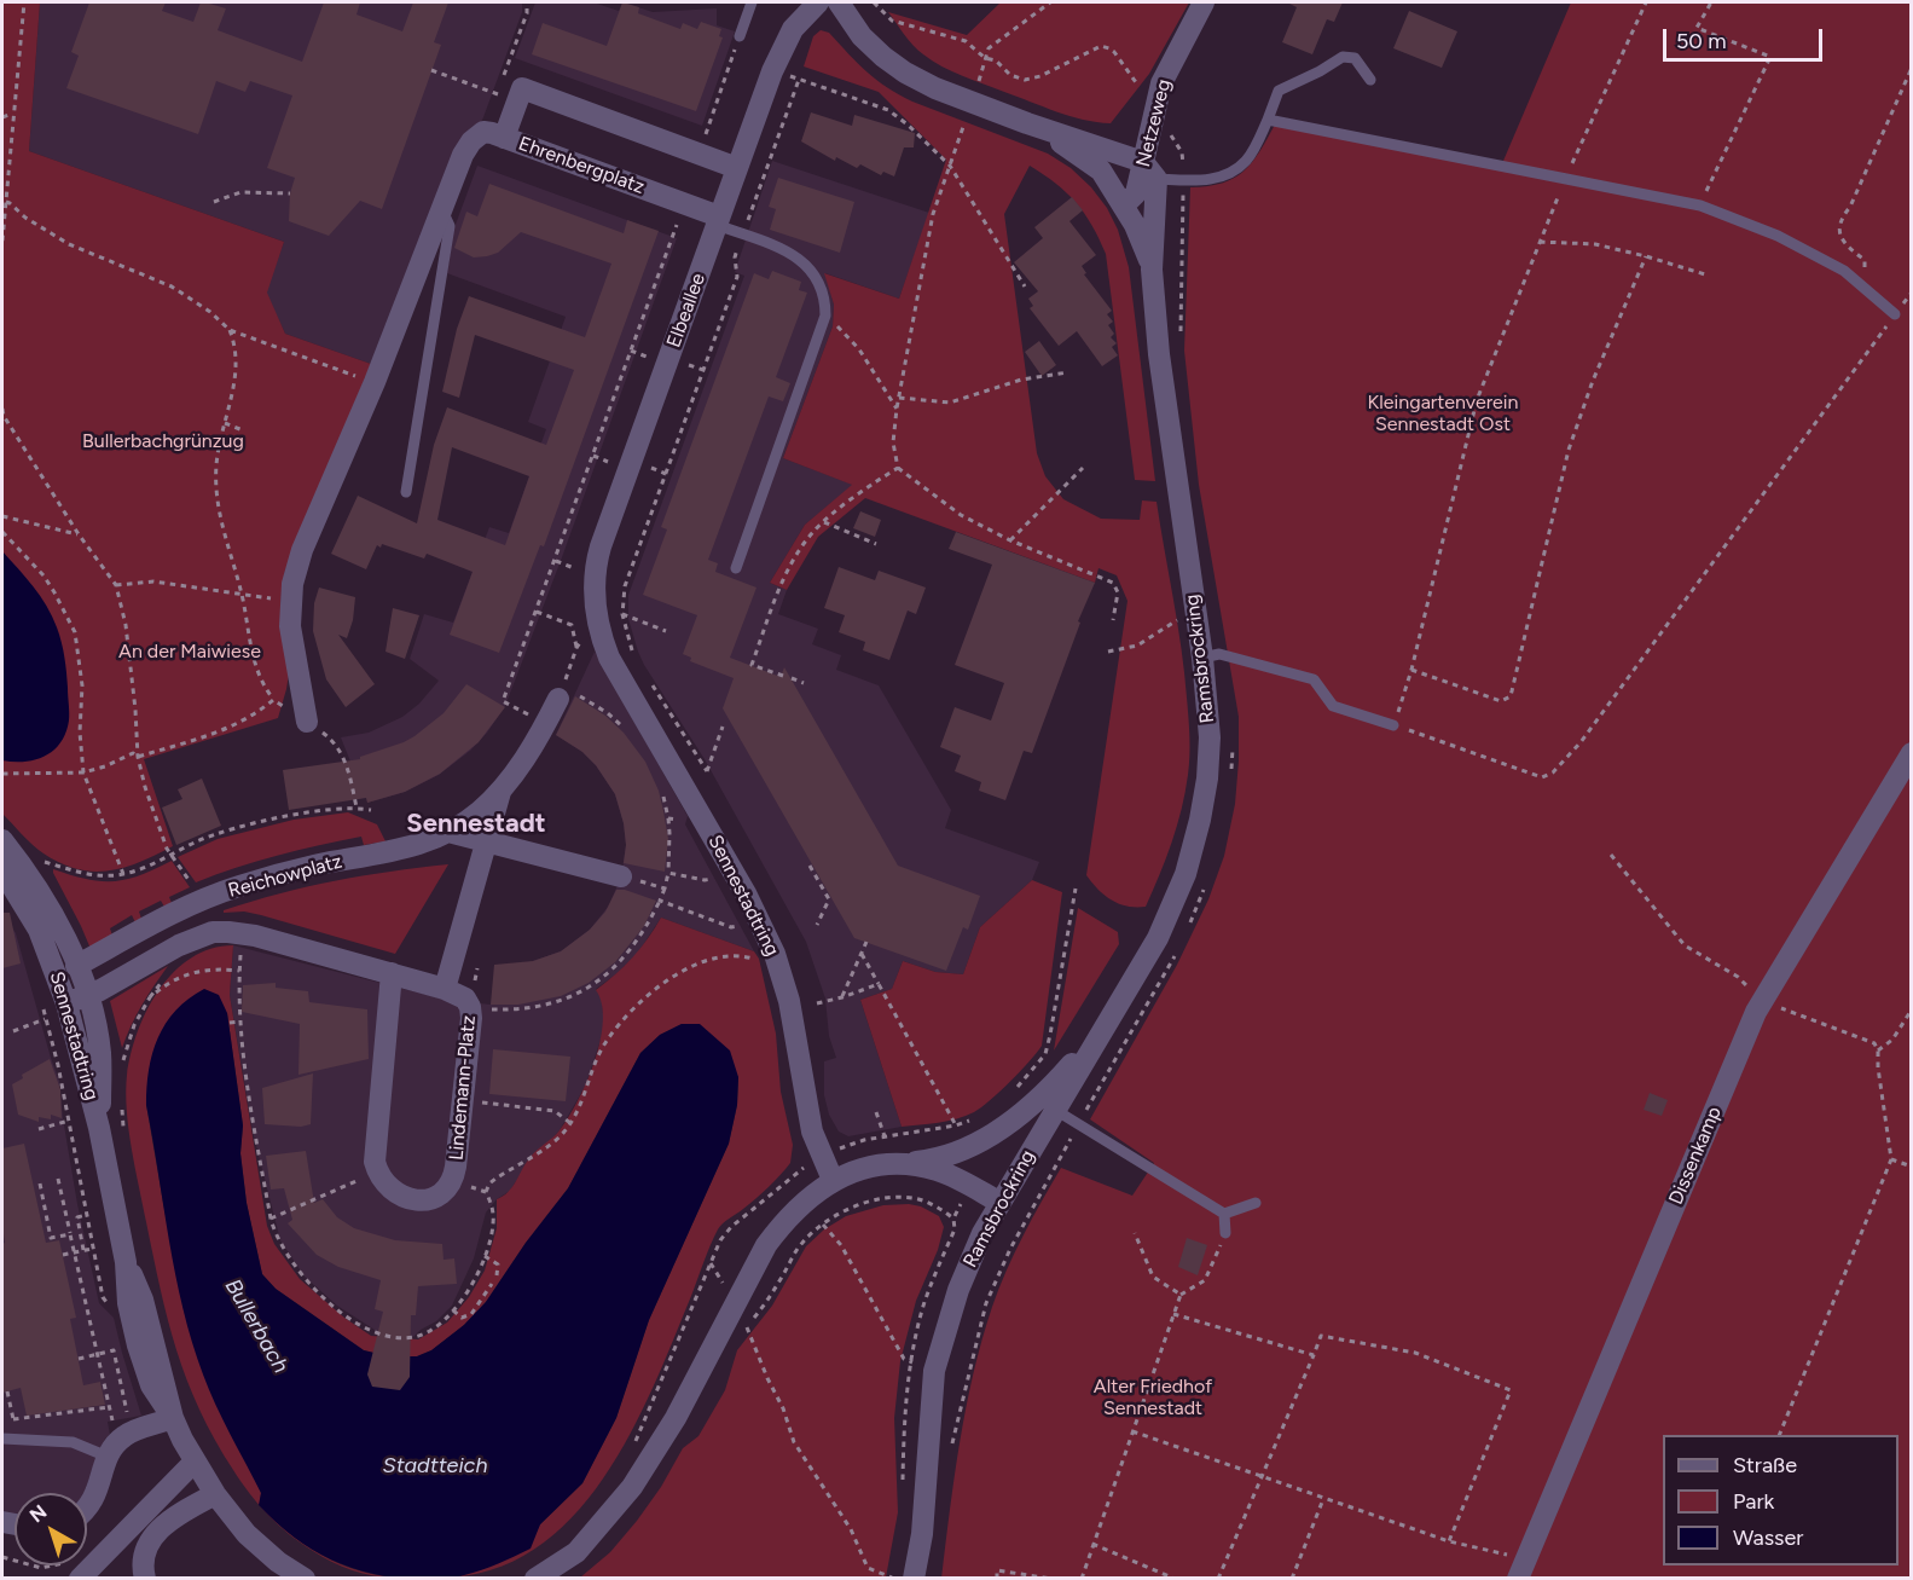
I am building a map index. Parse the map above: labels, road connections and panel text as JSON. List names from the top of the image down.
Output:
{
  "streets": {
    "street": [
      "Netzeweg",
      "Ehrenbergplatz",
      "Elbeallee",
      "Ramsbrockring",
      "Reichowplatz",
      "Sennestadtring",
      "Lindemann-Platz",
      "Dissenkamp"
    ]
  },
  "crossings": [
    ["Netzeweg", "Ramsbrockring"],
    ["Ehrenbergplatz", "Elbeallee"],
    ["Elbeallee", "Sennestadtring"],
    ["Reichowplatz", "Sennestadtring"],
    ["Reichowplatz", "Lindemann-Platz"],
    ["Sennestadtring", "Lindemann-Platz"]
  ],
  "districts": ["Sennestadt"],
  "water": ["Bullerbach", "Stadtteich"],
  "parks": [
    "Kleingartenverein Sennestadt Ost",
    "Bullerbachgrünzug",
    "An der Maiwiese",
    "Alter Friedhof Sennestadt"
  ],
  "legend": ["Straße", "Park", "Wasser"],
  "scale_bar": "50 m",
  "north": "top left"
}
